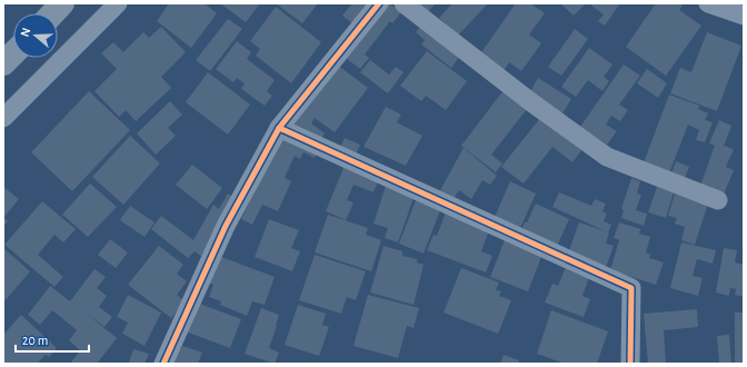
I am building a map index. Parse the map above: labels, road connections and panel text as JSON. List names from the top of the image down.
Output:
{
  "scale_bar": "20 m",
  "north": "left"
}
